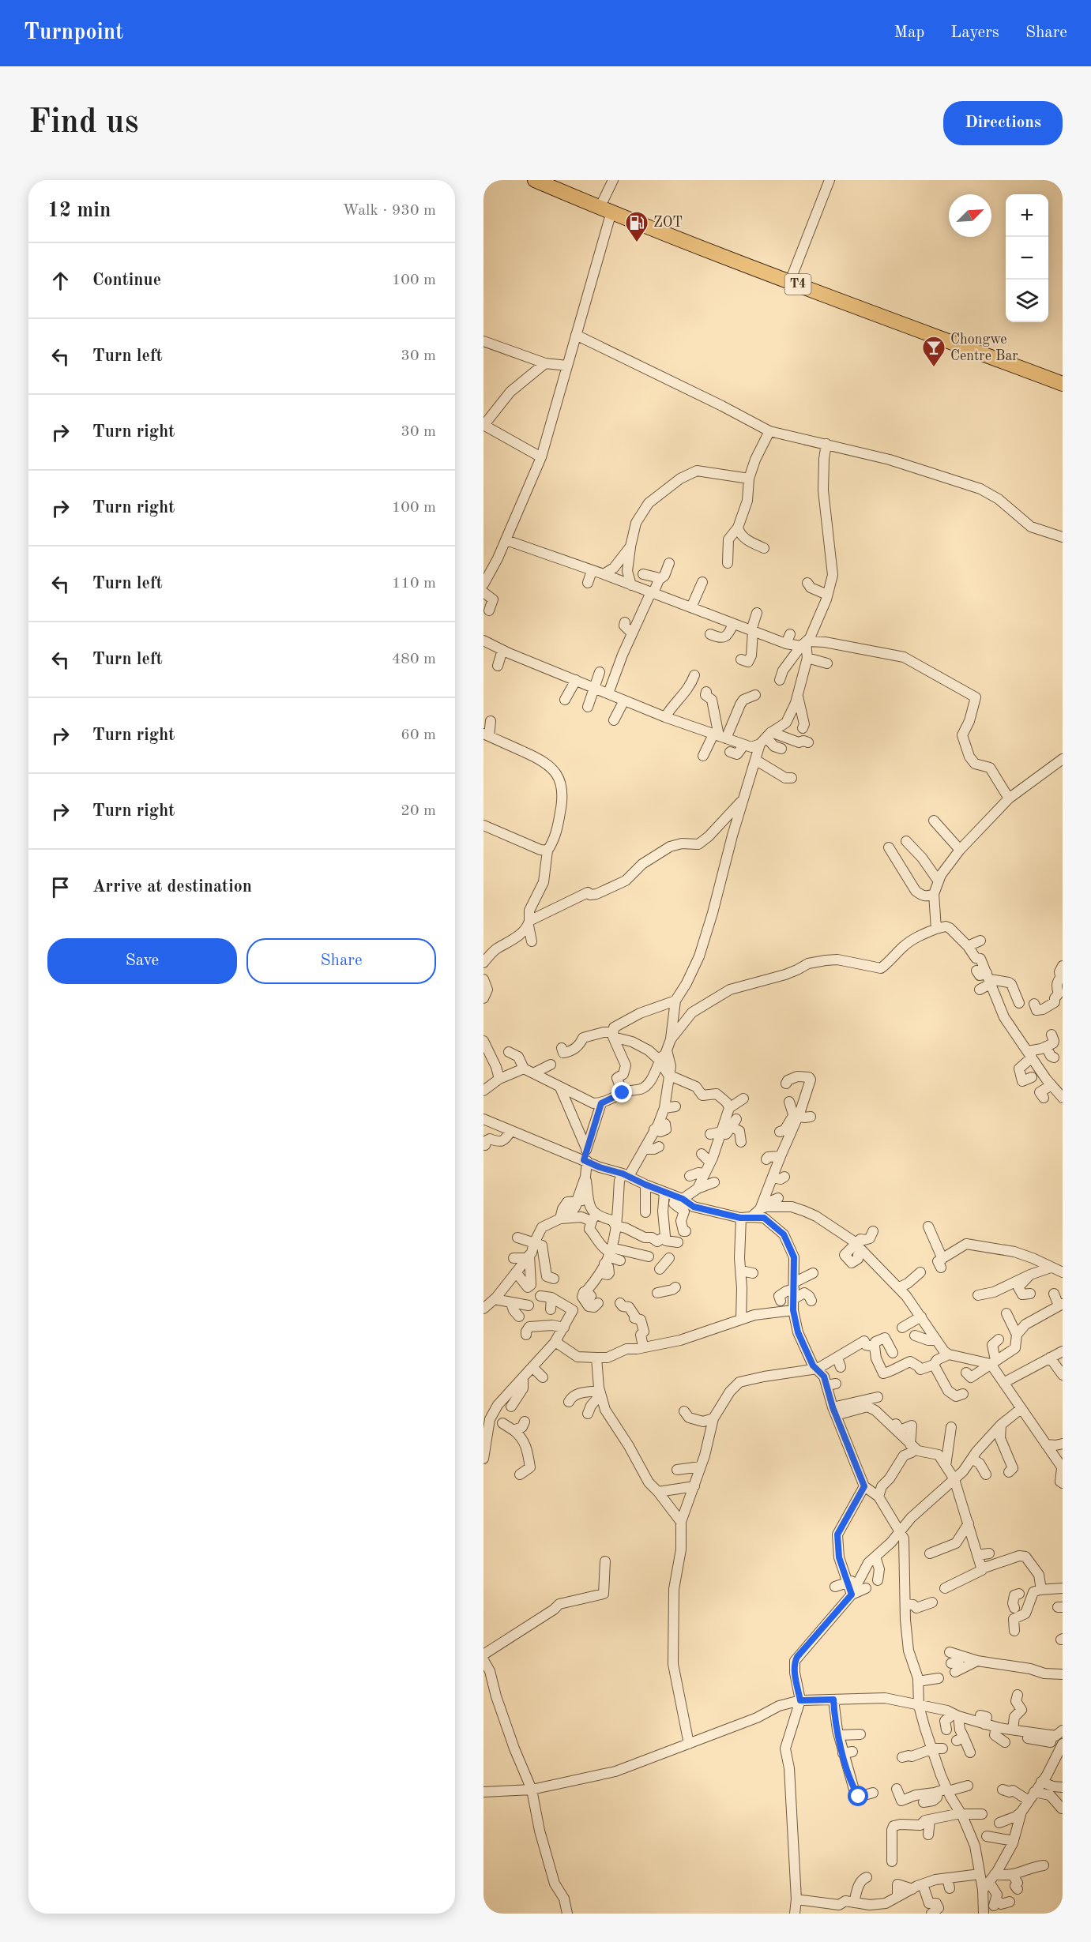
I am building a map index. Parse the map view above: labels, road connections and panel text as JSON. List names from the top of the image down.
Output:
{
  "streets": {
    "highway": ["T4"]
  },
  "places": {
    "fuel station": ["ZOT"],
    "bar": ["Chongwe Centre Bar"]
  },
  "north": "top right",
  "page": {
    "header": "Turnpoint",
    "nav": ["Map", "Layers", "Share"],
    "buttons": [
      "Directions",
      ["Save", "Share"]
    ],
    "title": "Find us",
    "heading": ["12 min", "Walk · 930 m"],
    "map_buttons": ["+", "−"],
    "list": [
      ["Continue", "100 m"],
      ["Turn left", "30 m"],
      ["Turn right", "30 m"],
      ["Turn right", "100 m"],
      ["Turn left", "110 m"],
      ["Turn left", "480 m"],
      ["Turn right", "60 m"],
      ["Turn right", "20 m"],
      "Arrive at destination"
    ]
  }
}
